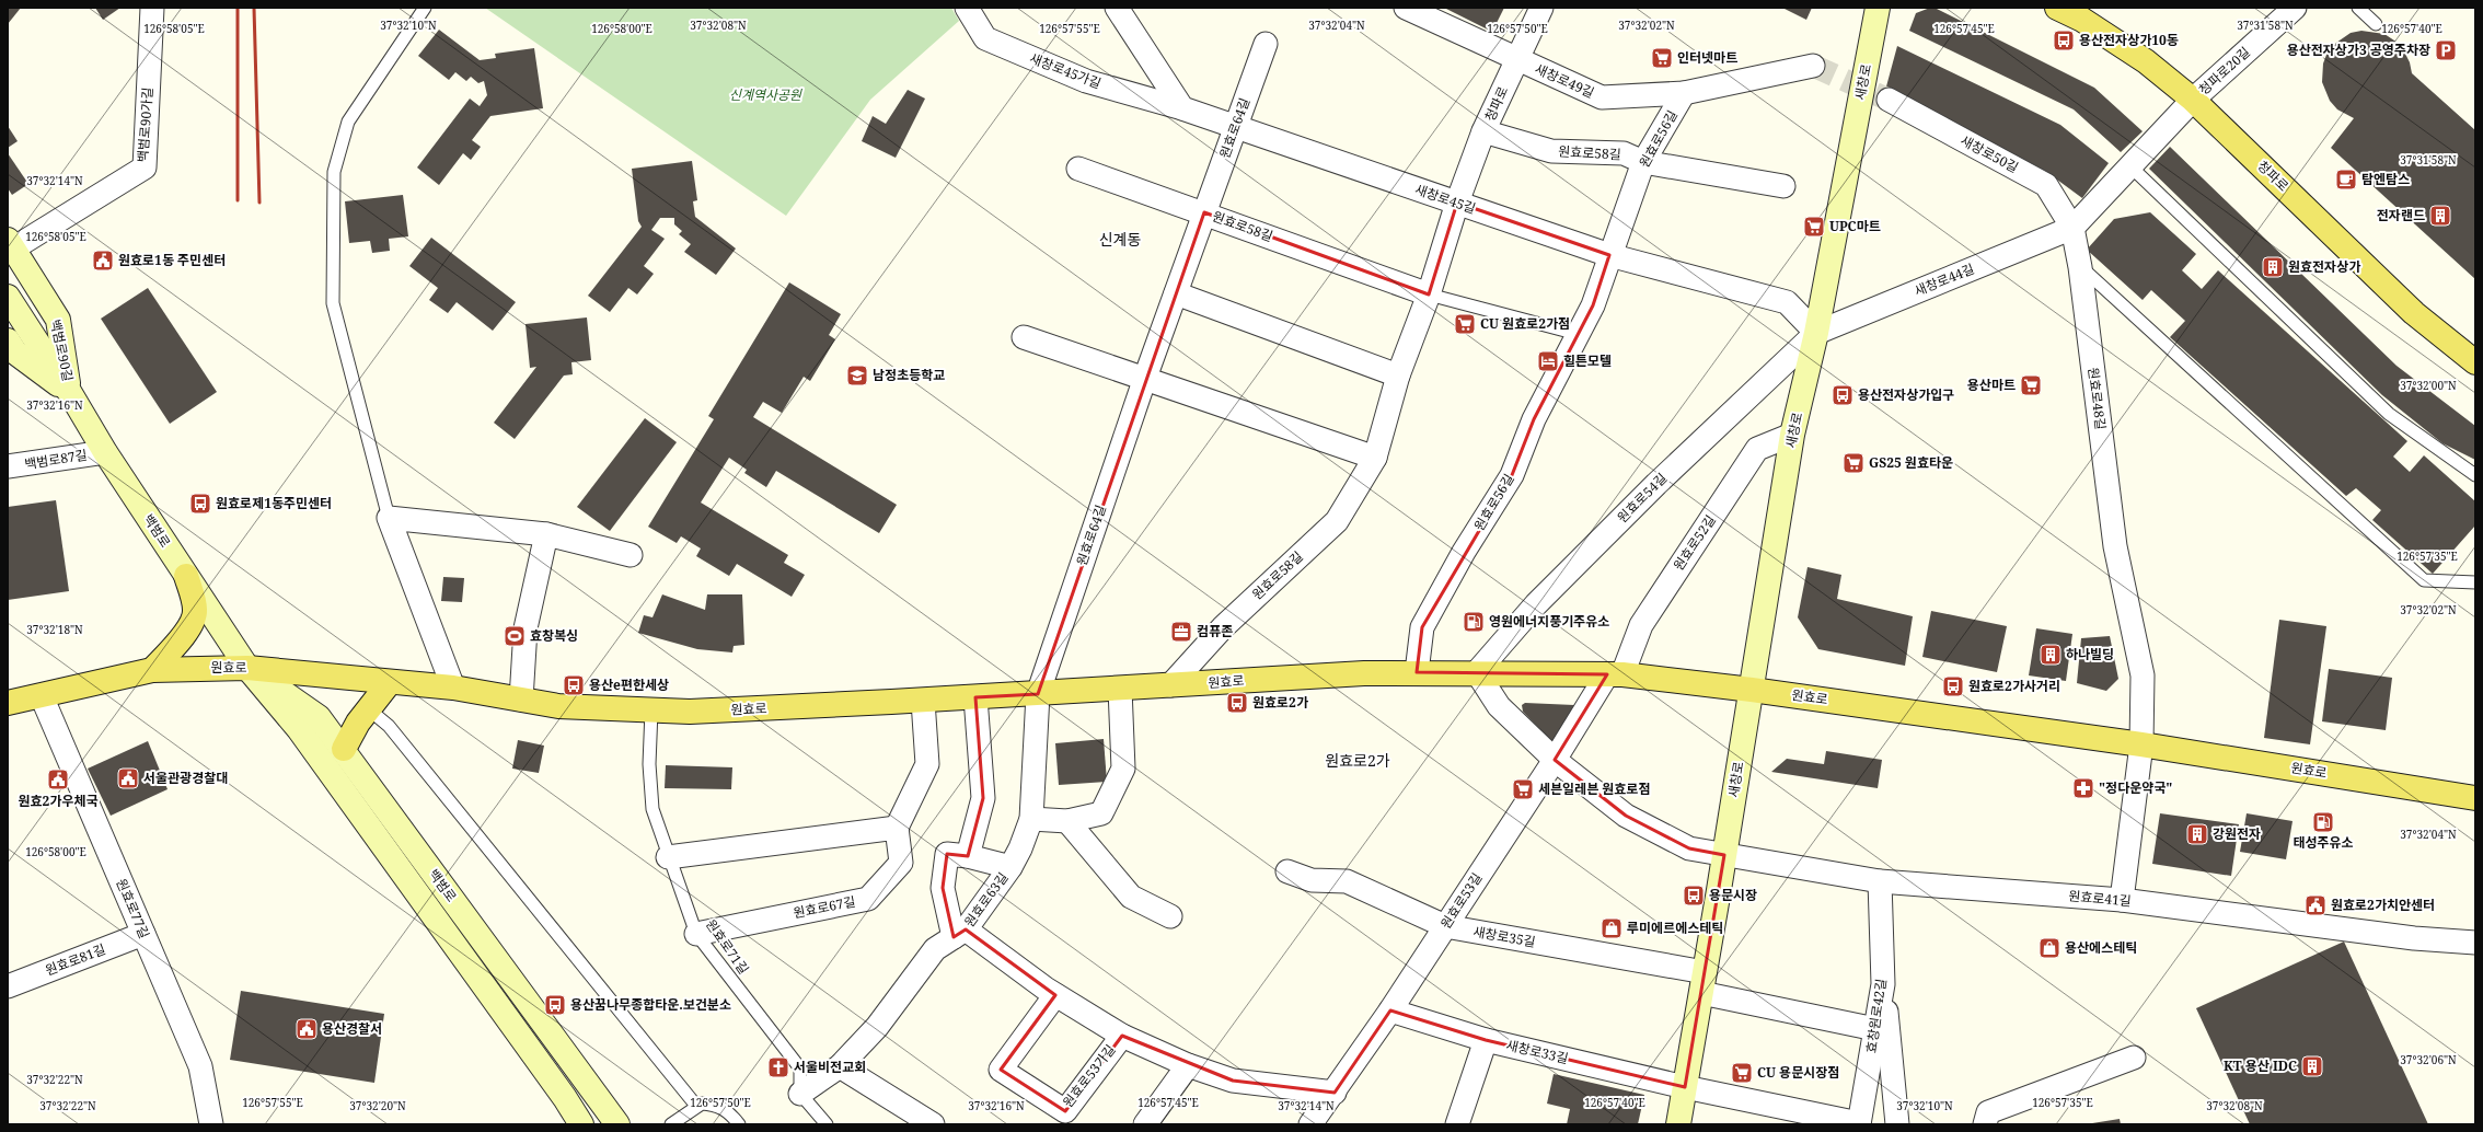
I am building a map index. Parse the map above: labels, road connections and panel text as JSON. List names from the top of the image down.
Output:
{
  "streets": {
    "main road": [
      "새창로",
      "청파로",
      "백범로90길",
      "백범로",
      "원효로"
    ],
    "street": [
      "새창로45가길",
      "청파로20길",
      "새창로49길",
      "백범로90가길",
      "원효로64길",
      "원효로56길",
      "원효로58길",
      "새창로50길",
      "새창로45길",
      "새창로44길",
      "원효로48길",
      "백범로87길",
      "원효로54길",
      "원효로52길",
      "원효로41길",
      "원효로63길",
      "원효로53길",
      "원효로67길",
      "원효로77길",
      "새창로35길",
      "원효로81길",
      "효창원로42길",
      "새창로33길",
      "원효로53가길"
    ],
    "lane": ["원효로71길"]
  },
  "crossings": [
    ["새창로45가길", "새창로45길"],
    ["청파로20길", "청파로"],
    ["새창로49길", "청파로"],
    ["새창로49길", "원효로56길"],
    ["새창로", "새창로45길"],
    ["새창로", "새창로44길"],
    ["새창로", "원효로54길"],
    ["새창로", "원효로52길"],
    ["새창로", "원효로"],
    ["새창로", "원효로41길"],
    ["새창로", "새창로35길"],
    ["새창로", "새창로33길"],
    ["청파로", "원효로58길"],
    ["청파로", "새창로45길"],
    ["백범로90가길", "백범로90길"],
    ["원효로64길", "원효로58길"],
    ["원효로64길", "새창로45길"],
    ["원효로64길", "원효로"],
    ["원효로64길", "원효로63길"],
    ["원효로56길", "원효로58길"],
    ["원효로56길", "새창로45길"],
    ["원효로56길", "원효로"],
    ["원효로58길", "새창로45길"],
    ["원효로58길", "원효로"],
    ["새창로50길", "새창로44길"],
    ["새창로50길", "원효로48길"],
    ["새창로45길", "새창로44길"],
    ["새창로45길", "원효로54길"],
    ["새창로44길", "원효로48길"],
    ["새창로44길", "원효로54길"],
    ["백범로90길", "백범로"],
    ["원효로48길", "원효로"],
    ["백범로87길", "백범로"],
    ["원효로54길", "원효로"],
    ["백범로", "원효로"],
    ["원효로52길", "원효로"],
    ["원효로52길", "원효로53길"],
    ["원효로", "원효로63길"],
    ["원효로", "원효로53길"],
    ["원효로", "원효로77길"],
    ["원효로", "원효로71길"],
    ["원효로41길", "효창원로42길"],
    ["원효로63길", "원효로71길"],
    ["원효로63길", "원효로53가길"],
    ["원효로53길", "새창로35길"],
    ["원효로53길", "새창로33길"],
    ["원효로53길", "원효로53가길"],
    ["원효로67길", "원효로71길"],
    ["원효로77길", "원효로81길"]
  ],
  "districts": ["신계동", "원효로2가"],
  "parks": ["신계역사공원"],
  "places": {
    "bus stop": [
      "용산전자상가10동",
      "용산전자상가입구",
      "원효로제1동주민센터",
      "용산e편한세상",
      "원효로2가사거리",
      "원효로2가",
      "용문시장",
      "용산꿈나무종합타운.보건분소"
    ],
    "parking": ["용산전자상가3 공영주차장"],
    "supermarket": [
      "인터넷마트",
      "UPC마트",
      "CU 원효로2가점",
      "용산마트",
      "GS25 원효타운",
      "세븐일레븐 원효로점",
      "CU 용문시장점"
    ],
    "cafe": ["탐엔탐스"],
    "building": [
      "전자랜드",
      "원효전자상가",
      "하나빌딩",
      "강원전자",
      "KT 용산 IDC"
    ],
    "public building": [
      "원효로1동 주민센터",
      "서울관광경찰대",
      "원효2가우체국",
      "원효로2가치안센터",
      "용산경찰서"
    ],
    "hotel": ["힐튼모텔"],
    "school or university": ["남정초등학교"],
    "fuel station": ["영원에너지풍기주유소", "태성주유소"],
    "office": ["컴퓨존"],
    "sports": ["효창복싱"],
    "pharmacy": ["\"정다운약국\""],
    "shop": ["루미에르에스테틱", "용산에스테틱"],
    "church": ["서울비전교회"]
  },
  "coordinates": [
    "37°32'10\"N",
    "37°32'08\"N",
    "37°32'04\"N",
    "37°32'02\"N",
    "37°31'58\"N",
    "126°57'55\"E",
    "126°57'50\"E",
    "126°57'45\"E",
    "126°57'40\"E",
    "126°58'05\"E",
    "126°58'00\"E",
    "37°32'14\"N",
    "37°32'00\"N",
    "37°32'16\"N",
    "126°57'35\"E",
    "37°32'18\"N",
    "37°32'06\"N",
    "37°32'22\"N",
    "37°32'20\"N"
  ]
}
